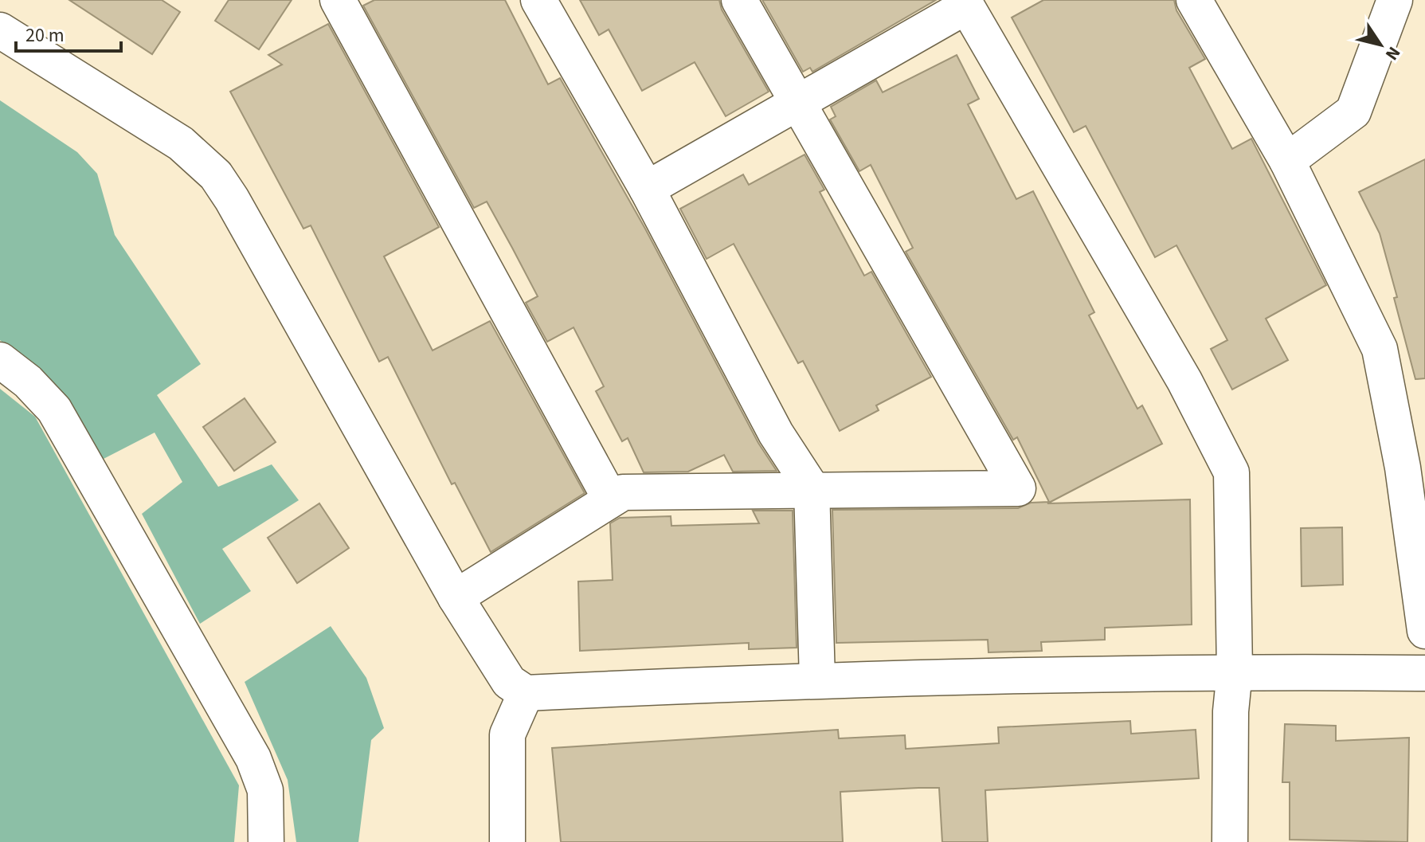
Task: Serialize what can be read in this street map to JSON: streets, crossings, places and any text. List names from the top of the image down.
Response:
{
  "scale_bar": "20 m",
  "north": "bottom right"
}
